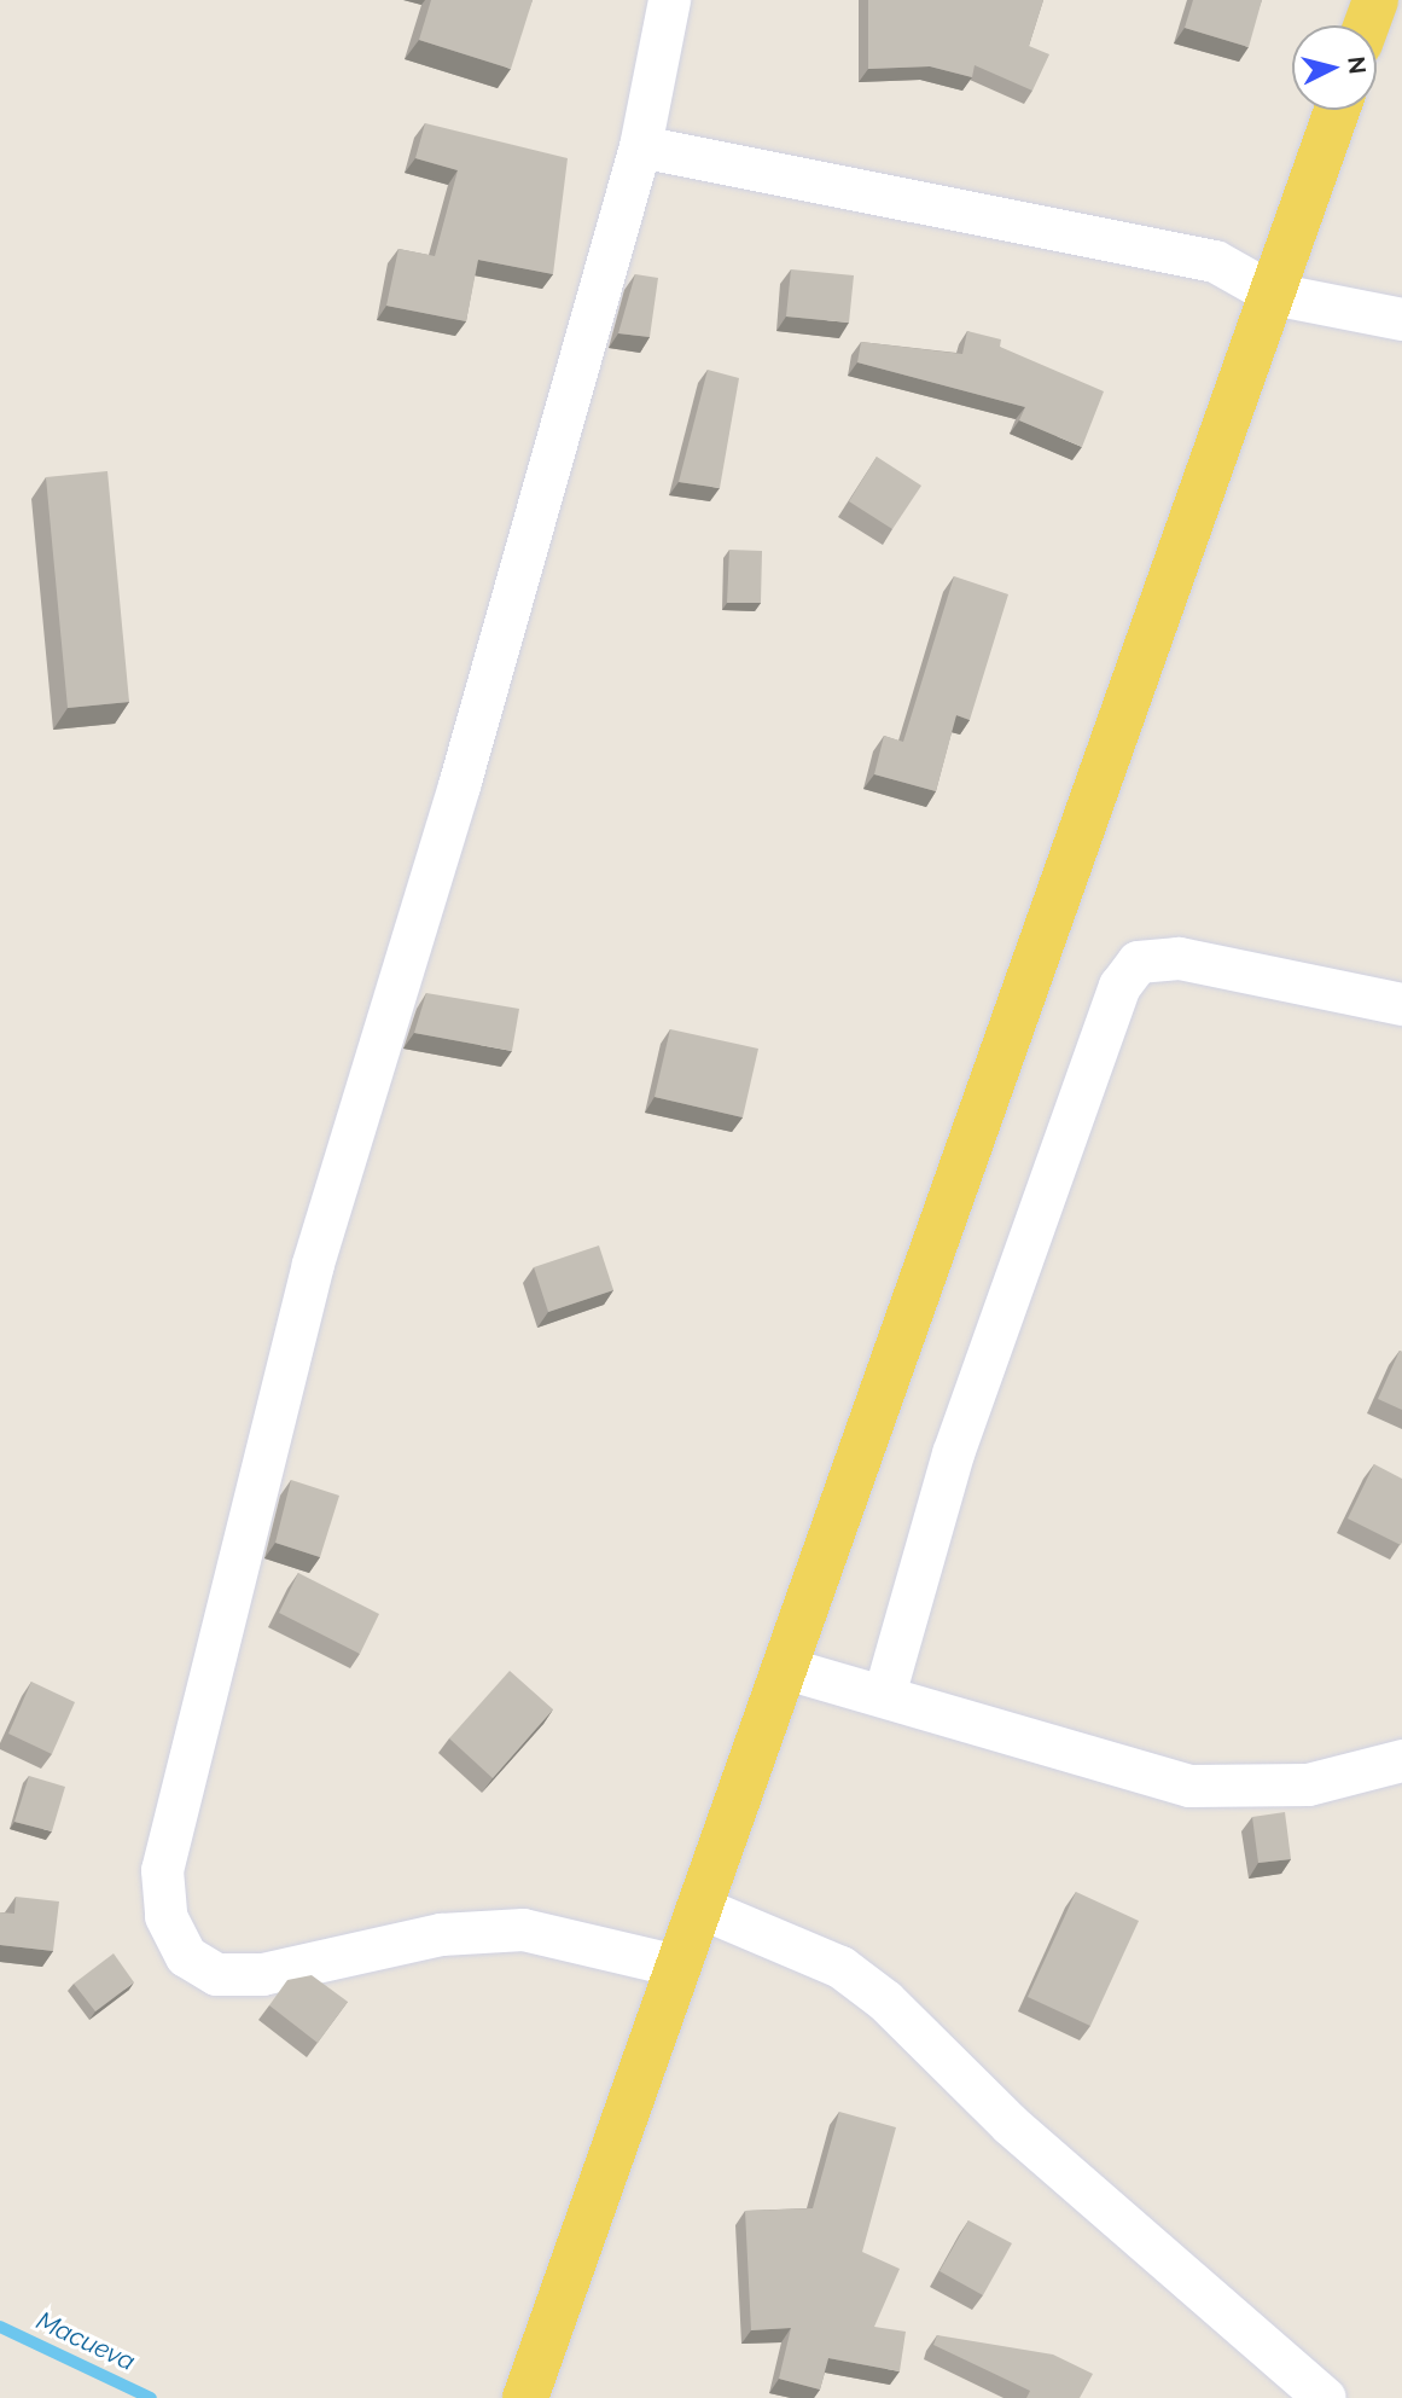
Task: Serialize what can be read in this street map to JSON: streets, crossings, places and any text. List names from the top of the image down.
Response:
{
  "water": ["Macueva"],
  "north": "right"
}
